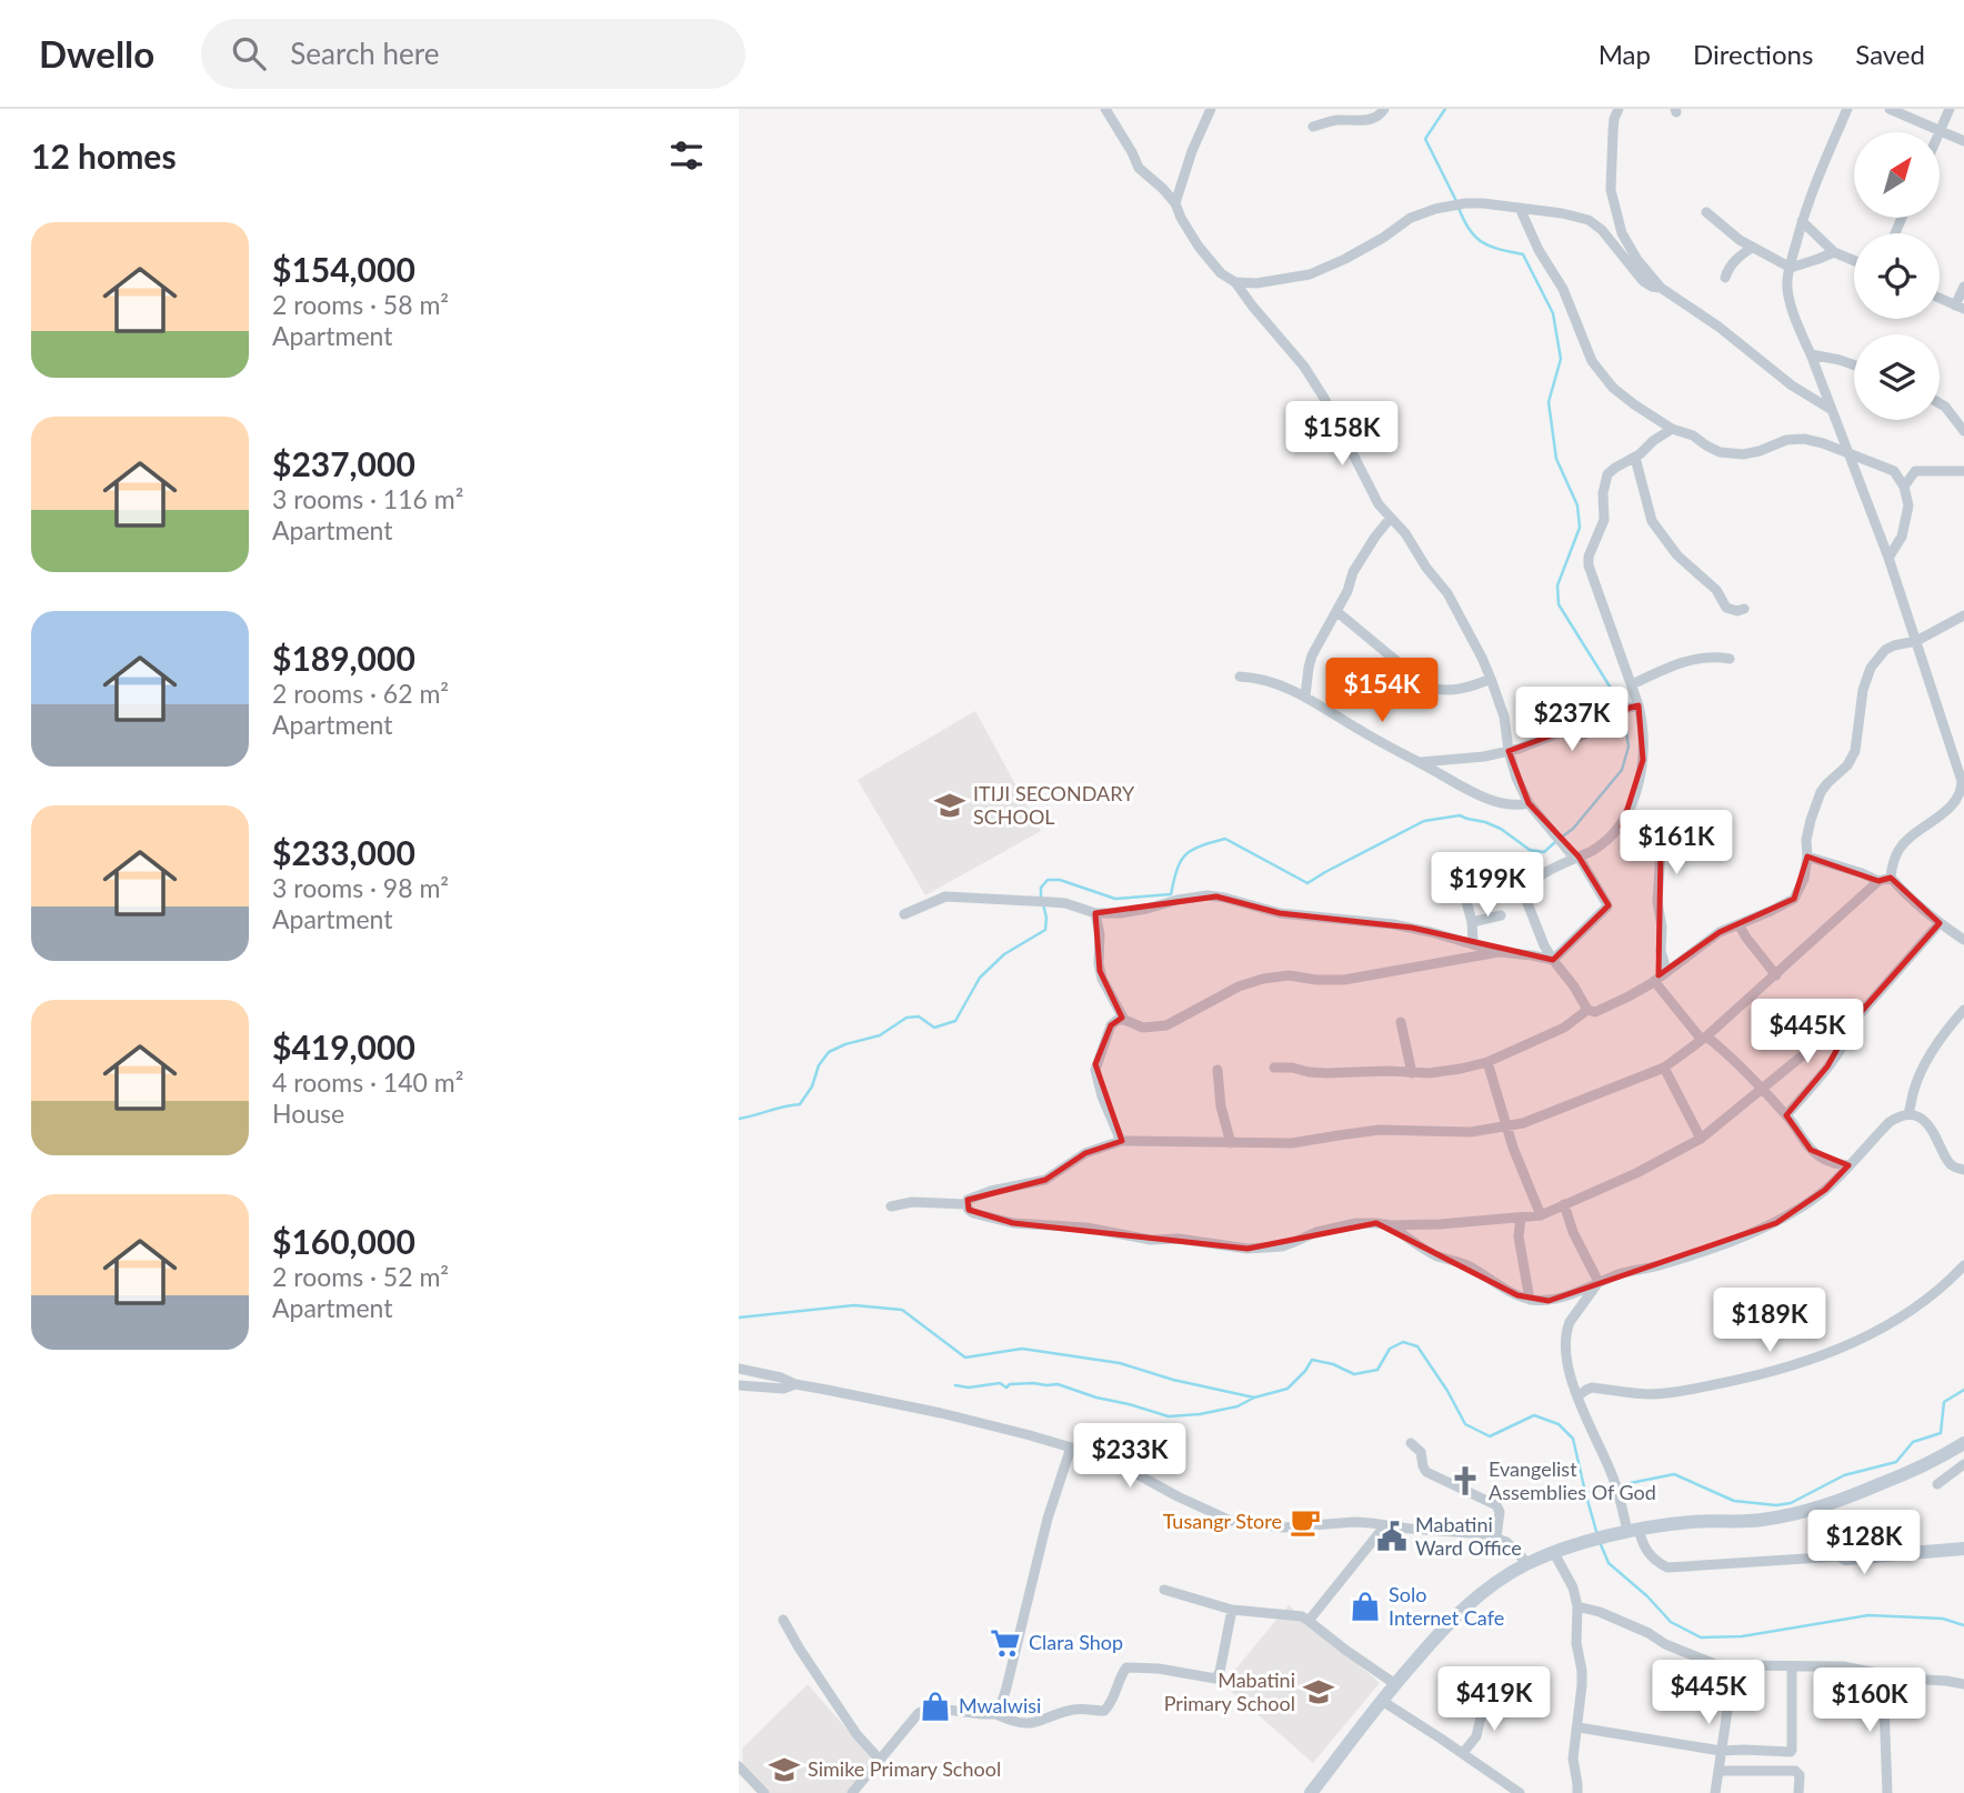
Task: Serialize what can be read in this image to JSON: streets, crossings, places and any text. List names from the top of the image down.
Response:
{
  "places": {
    "school or university": ["ITIJI SECONDARY SCHOOL", "Mabatini Primary School", "Simike Primary School"],
    "church": ["Evangelist Assemblies Of God"],
    "cafe": ["Tusangr Store"],
    "public building": ["Mabatini Ward Office"],
    "shop": ["Solo Internet Cafe", "Mwalwisi"],
    "supermarket": ["Clara Shop"]
  },
  "north": "top right",
  "page": {
    "header": "Dwello",
    "search": "Search here",
    "nav": ["Map", "Directions", "Saved"],
    "heading": "12 homes",
    "list": [
      {
        "name": "$154,000",
        "note": "2 rooms · 58 m² · Apartment"
      },
      {
        "name": "$237,000",
        "note": "3 rooms · 116 m² · Apartment"
      },
      {
        "name": "$189,000",
        "note": "2 rooms · 62 m² · Apartment"
      },
      {
        "name": "$233,000",
        "note": "3 rooms · 98 m² · Apartment"
      },
      {
        "name": "$419,000",
        "note": "4 rooms · 140 m² · House"
      },
      {
        "name": "$160,000",
        "note": "2 rooms · 52 m² · Apartment"
      }
    ],
    "price": [
      "$158K",
      "$154K",
      "$237K",
      "$161K",
      "$199K",
      "$445K",
      "$189K",
      "$233K",
      "$128K",
      "$445K",
      "$419K",
      "$160K"
    ]
  }
}
